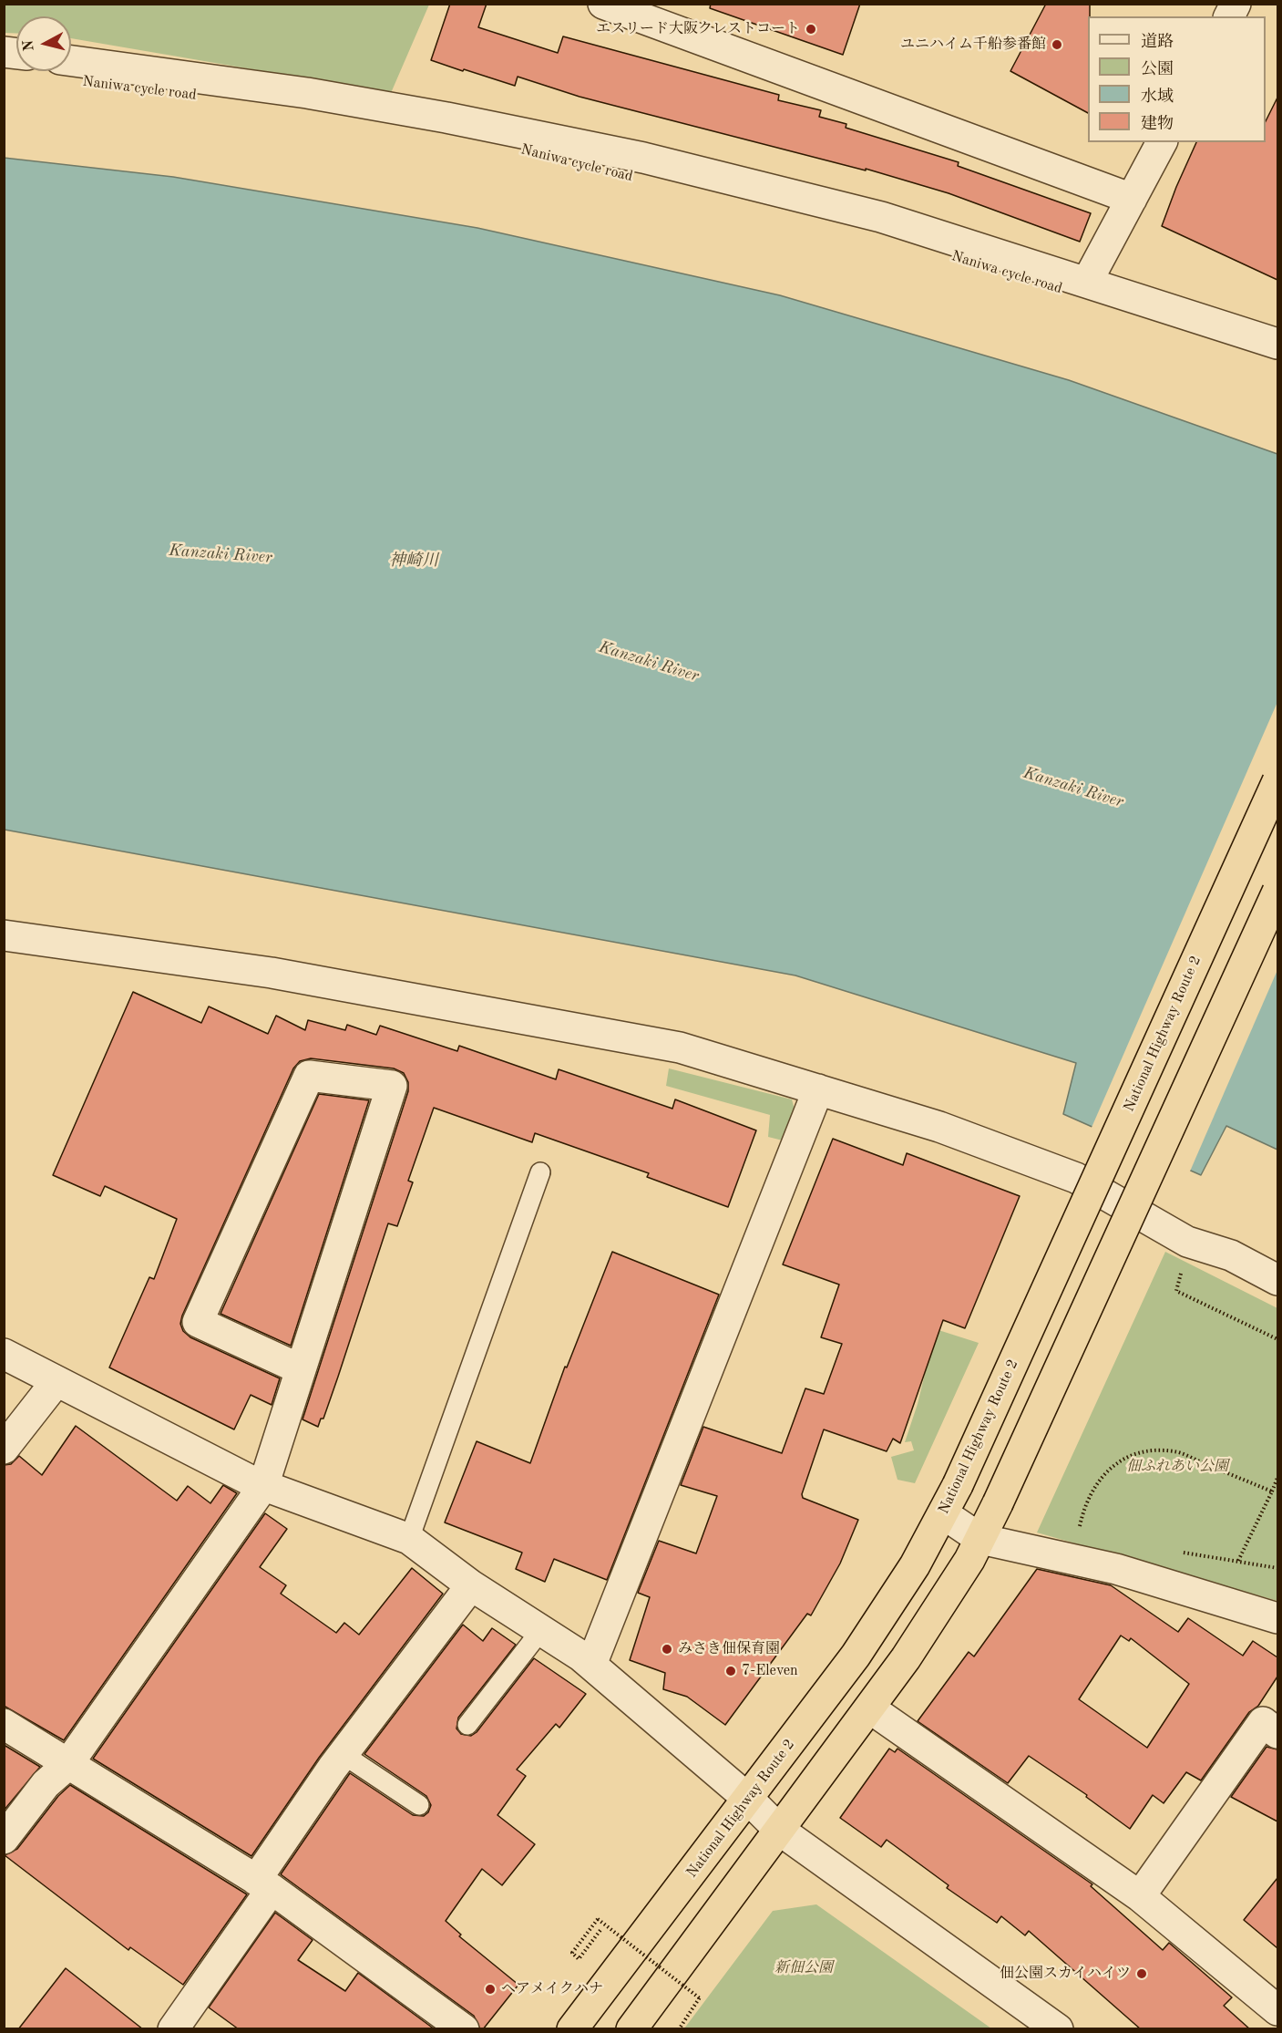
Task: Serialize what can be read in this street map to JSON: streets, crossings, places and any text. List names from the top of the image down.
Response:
{
  "streets": {
    "highway": ["National Highway Route 2"]
  },
  "water": ["Kanzaki River", "神崎川"],
  "parks": ["佃ふれあい公園", "新佃公園"],
  "places": [
    "エスリード大阪クレストコート",
    "ユニハイム千船参番館",
    "みさき佃保育園",
    "7-Eleven",
    "佃公園スカイハイツ",
    "ヘアメイクハナ"
  ],
  "legend": [
    "道路",
    "公園",
    "水域",
    "建物"
  ],
  "north": "left"
}
